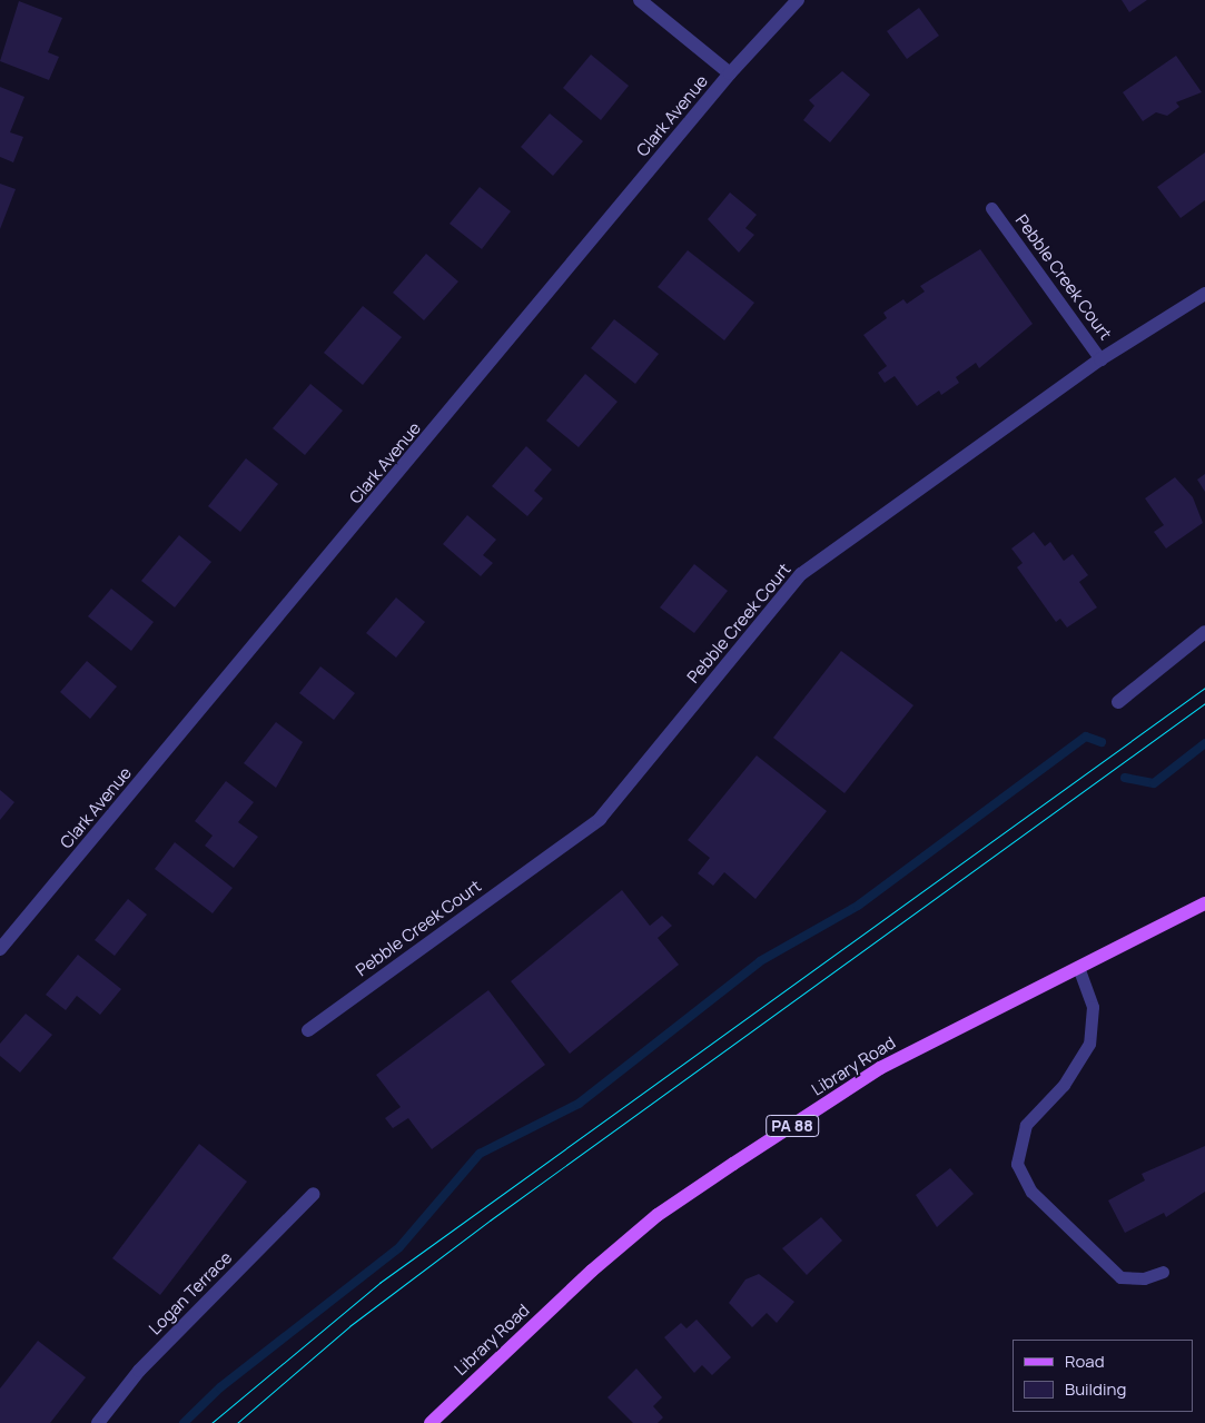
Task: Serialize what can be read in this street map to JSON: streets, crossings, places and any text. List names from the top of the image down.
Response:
{
  "streets": {
    "main road": ["Library Road", "PA 88"],
    "street": ["Clark Avenue", "Pebble Creek Court", "Logan Terrace"]
  },
  "legend": ["Road", "Building"]
}
